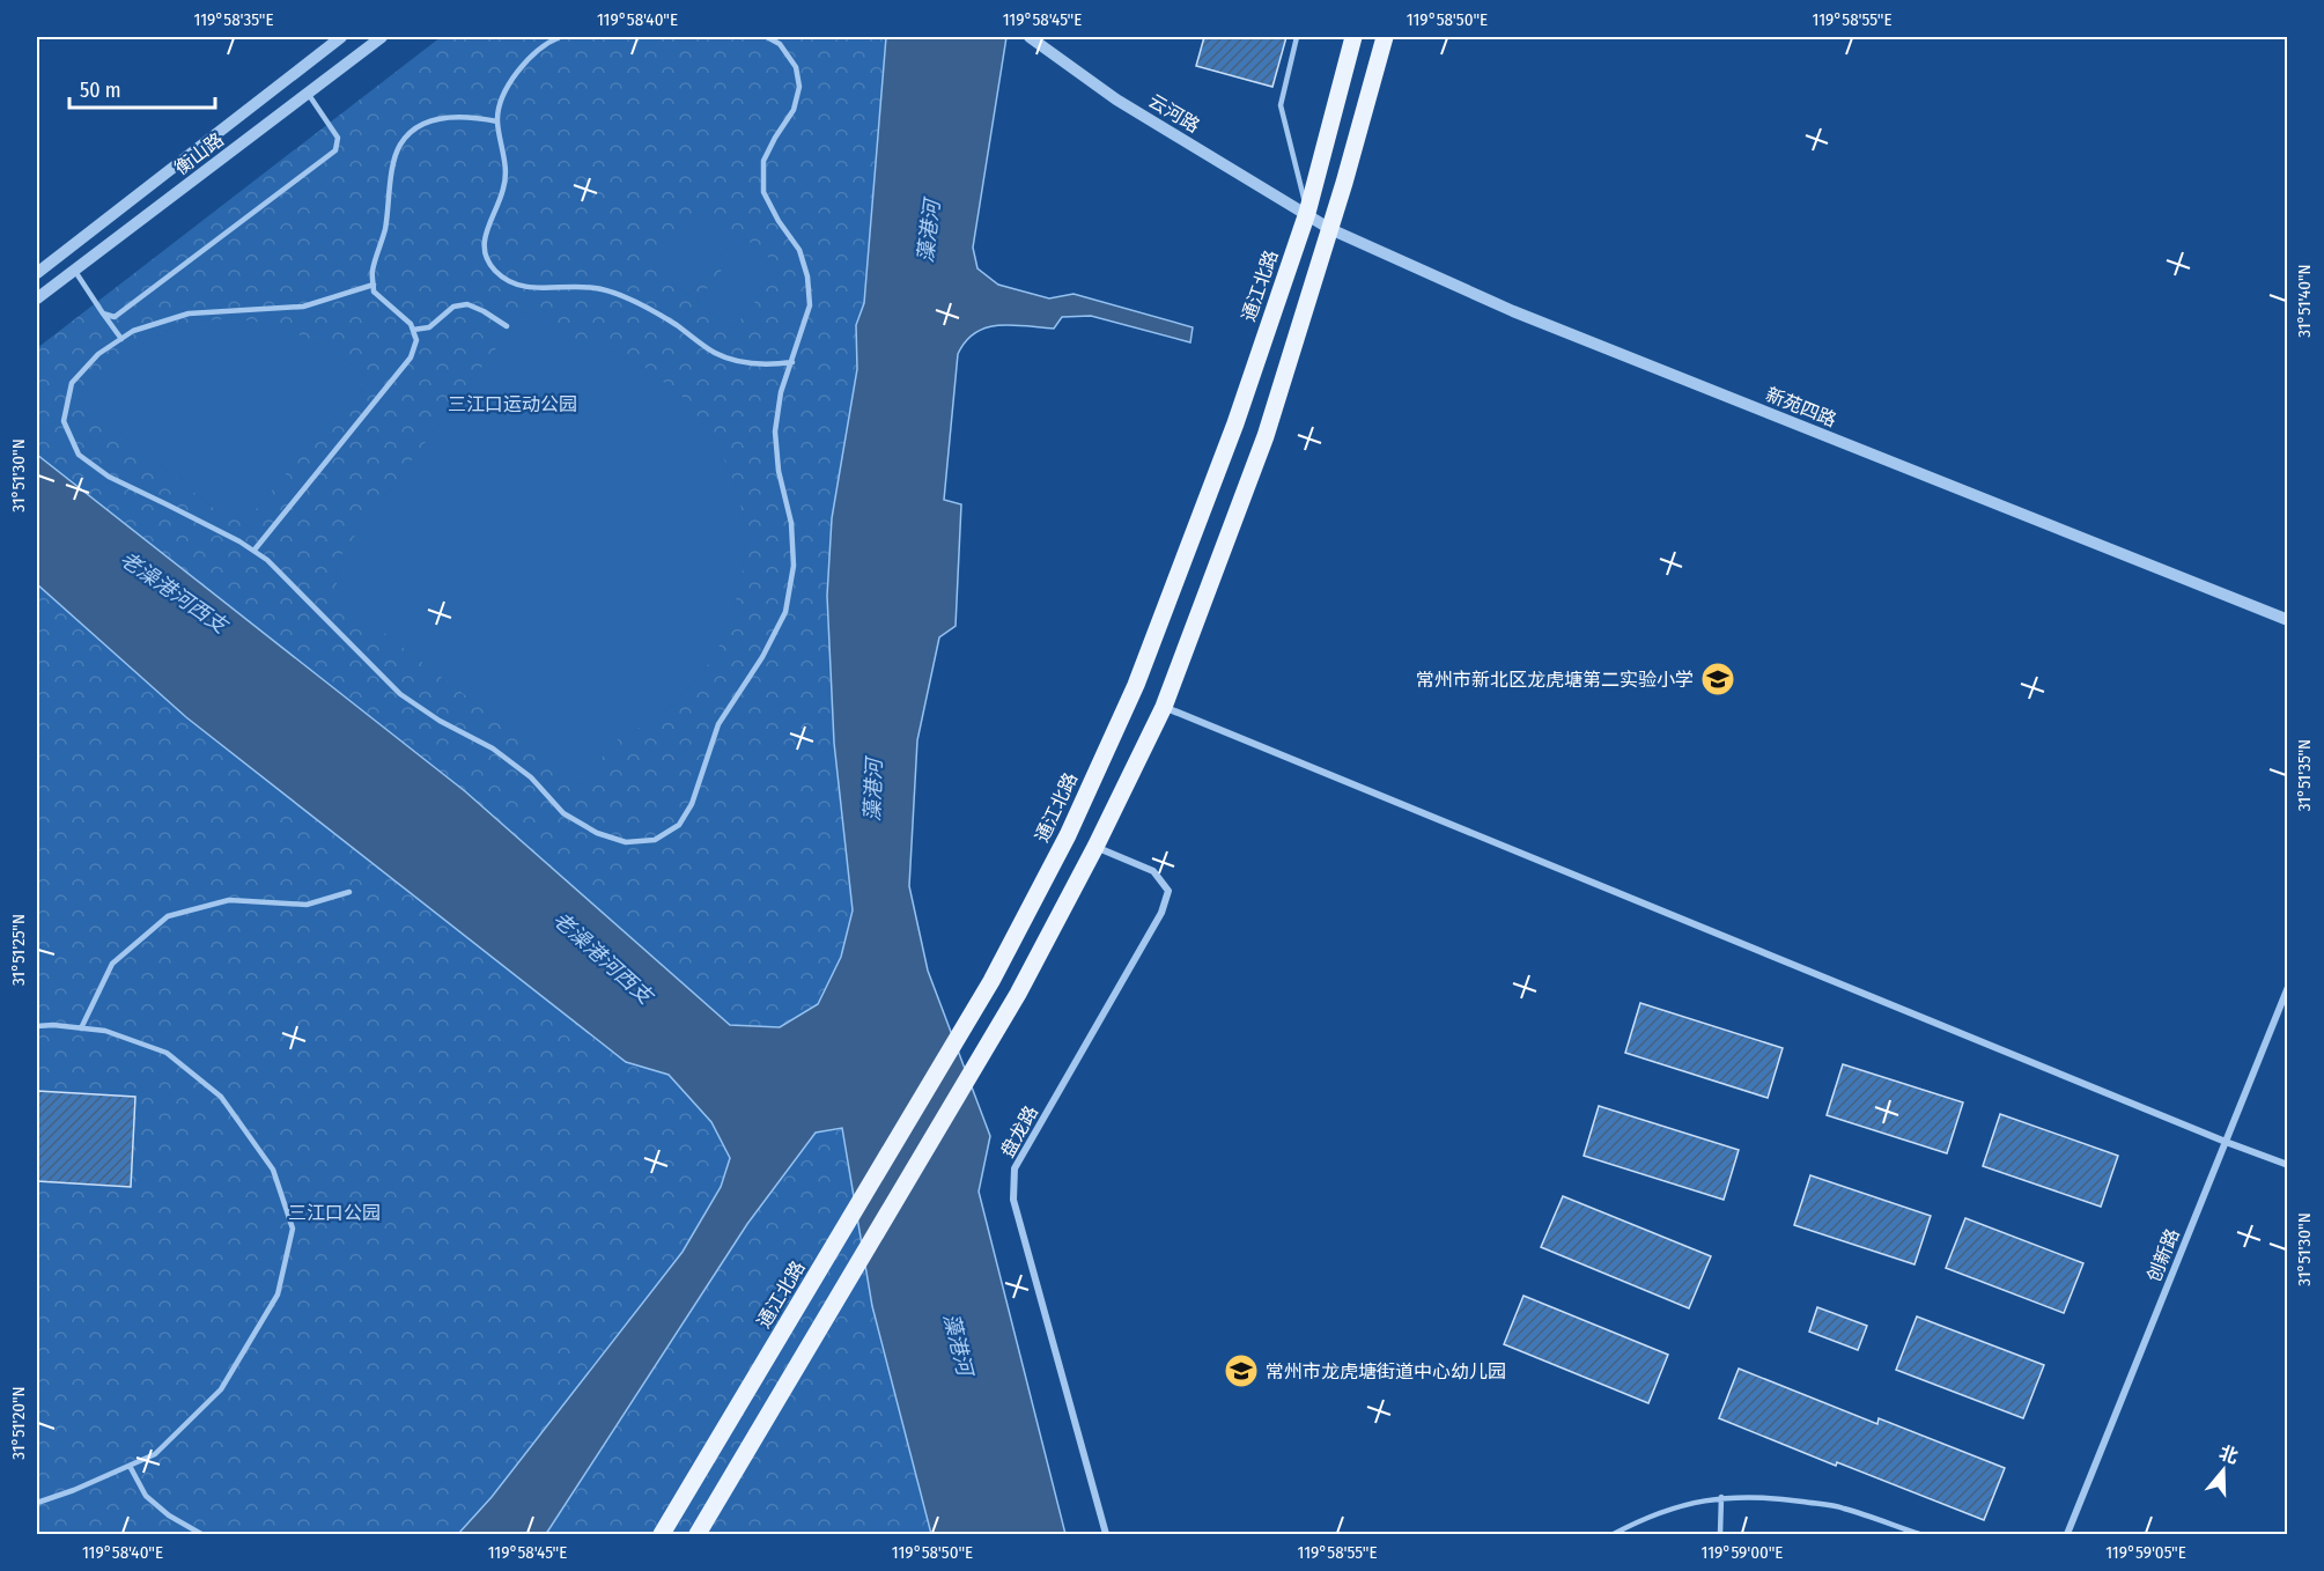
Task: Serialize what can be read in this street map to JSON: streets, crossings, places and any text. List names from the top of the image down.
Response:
{
  "streets": {
    "main road": ["通江北路"],
    "street": [
      "云河路",
      "衡山路",
      "新苑四路",
      "盘龙路",
      "创新路"
    ]
  },
  "crossings": [
    ["云河路", "通江北路"],
    ["云河路", "新苑四路"],
    ["通江北路", "新苑四路"]
  ],
  "water": ["藻港河", "老澡港河西支"],
  "parks": ["三江口运动公园", "三江口公园"],
  "places": {
    "school or university": ["常州市新北区龙虎塘第二实验小学", "常州市龙虎塘街道中心幼儿园"]
  },
  "scale_bar": "50 m",
  "north": "top",
  "coordinates": [
    "119°58'35\"E",
    "119°58'40\"E",
    "119°58'45\"E",
    "119°58'50\"E",
    "119°58'55\"E",
    "31°51'40\"N",
    "31°51'30\"N",
    "31°51'35\"N",
    "31°51'25\"N",
    "31°51'20\"N",
    "119°59'00\"E",
    "119°59'05\"E"
  ]
}
